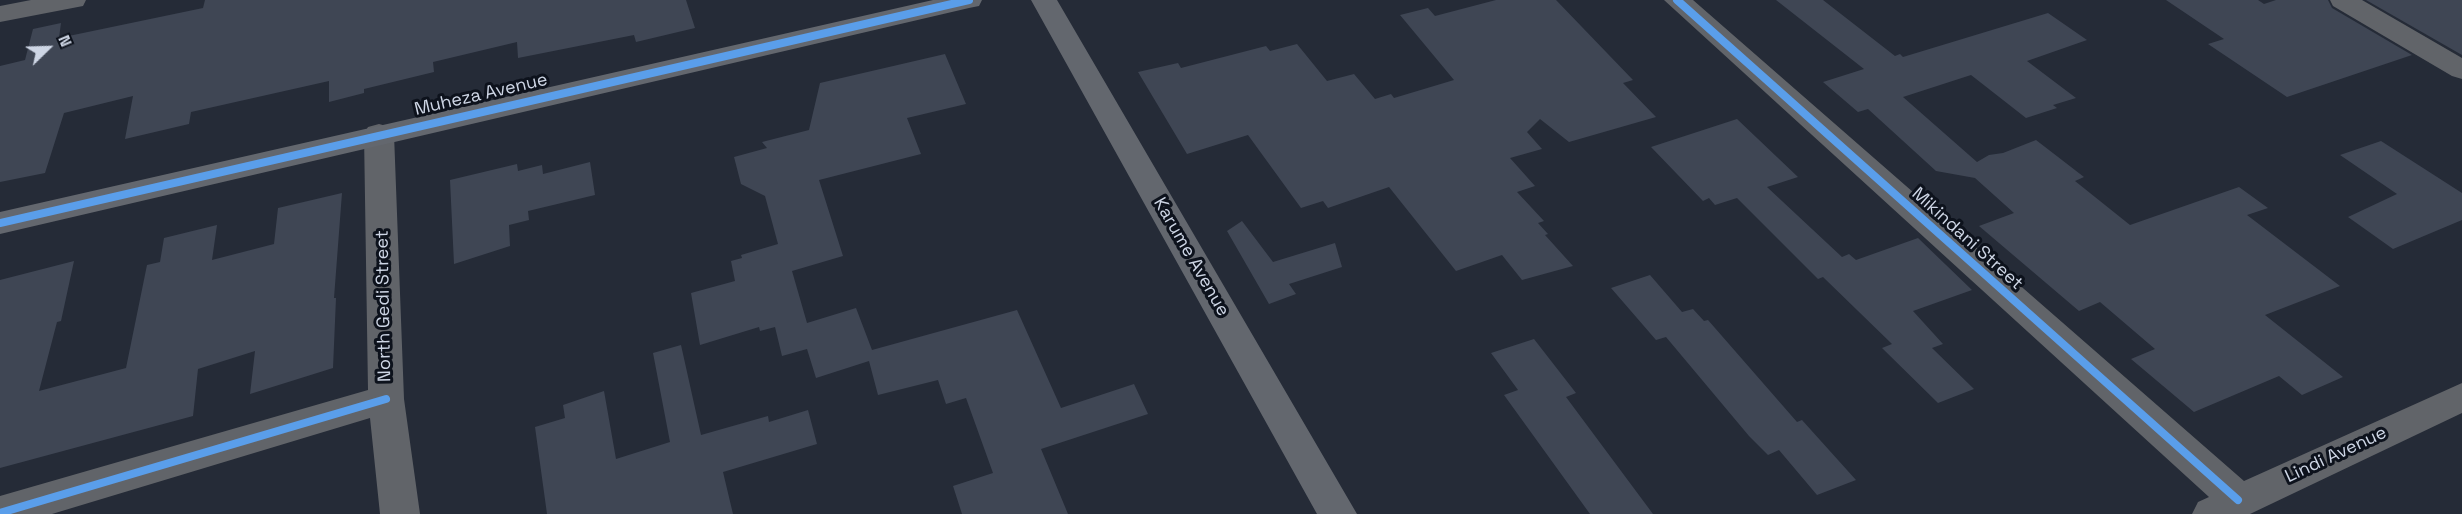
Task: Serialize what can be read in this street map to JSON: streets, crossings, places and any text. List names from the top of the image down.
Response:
{
  "streets": {
    "street": [
      "Muheza Avenue",
      "Mikindani Street",
      "Karume Avenue",
      "North Gedi Street",
      "Lindi Avenue"
    ]
  },
  "crossings": [
    ["Muheza Avenue", "North Gedi Street"],
    ["Mikindani Street", "Lindi Avenue"]
  ],
  "north": "top right"
}
